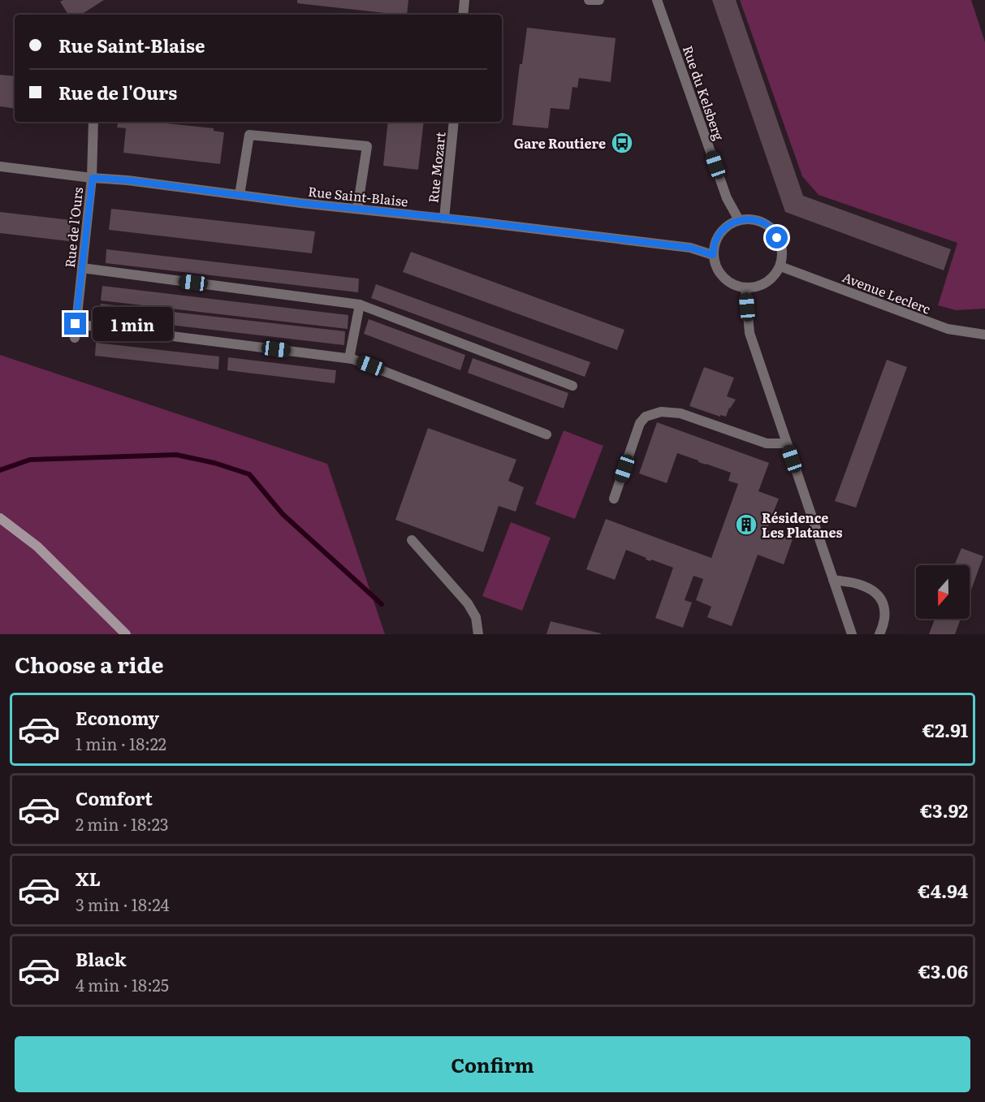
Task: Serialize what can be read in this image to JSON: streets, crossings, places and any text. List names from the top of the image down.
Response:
{
  "streets": {
    "street": [
      "Rue du Kelsberg",
      "Rue Mozart",
      "Rue Saint-Blaise",
      "Rue de l'Ours",
      "Avenue Leclerc"
    ]
  },
  "crossings": [
    ["Rue du Kelsberg", "Rue Saint-Blaise"],
    ["Rue du Kelsberg", "Avenue Leclerc"],
    ["Rue Mozart", "Rue Saint-Blaise"],
    ["Rue Saint-Blaise", "Rue de l'Ours"],
    ["Rue Saint-Blaise", "Avenue Leclerc"]
  ],
  "places": {
    "bus stop": ["Gare Routiere"],
    "building": ["Résidence Les Platanes"]
  },
  "north": "bottom",
  "page": {
    "banner": ["Rue Saint-Blaise", "Rue de l'Ours"],
    "bubble": "1 min",
    "heading": "Choose a ride",
    "list": [
      {
        "name": "Economy",
        "note": "1 min · 18:22",
        "value": "€2.91"
      },
      {
        "name": "Comfort",
        "note": "2 min · 18:23",
        "value": "€3.92"
      },
      {
        "name": "XL",
        "note": "3 min · 18:24",
        "value": "€4.94"
      },
      {
        "name": "Black",
        "note": "4 min · 18:25",
        "value": "€3.06"
      }
    ],
    "buttons": "Confirm"
  }
}
